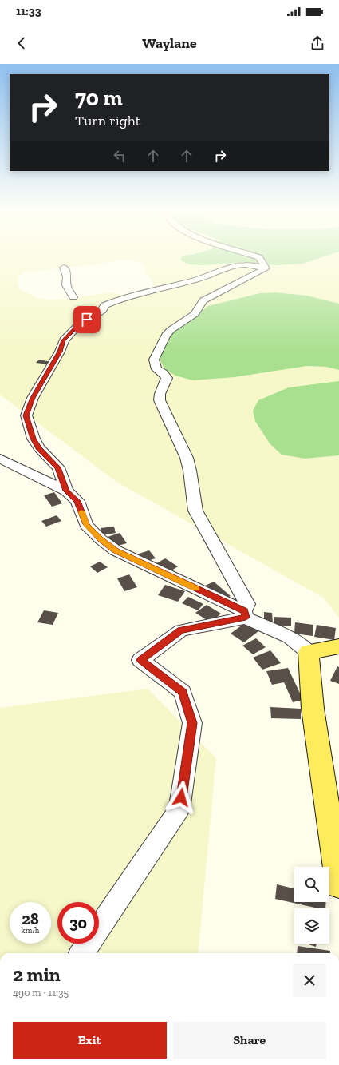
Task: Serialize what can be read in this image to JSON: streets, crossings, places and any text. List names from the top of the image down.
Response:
{
  "page": {
    "status": "11:33",
    "header": "Waylane",
    "turn": ["70 m", "Turn right"],
    "speed": "28 km/h",
    "limit": "30",
    "heading": ["2 min", "490 m · 11:35"],
    "buttons": ["Exit", "Share"]
  }
}
